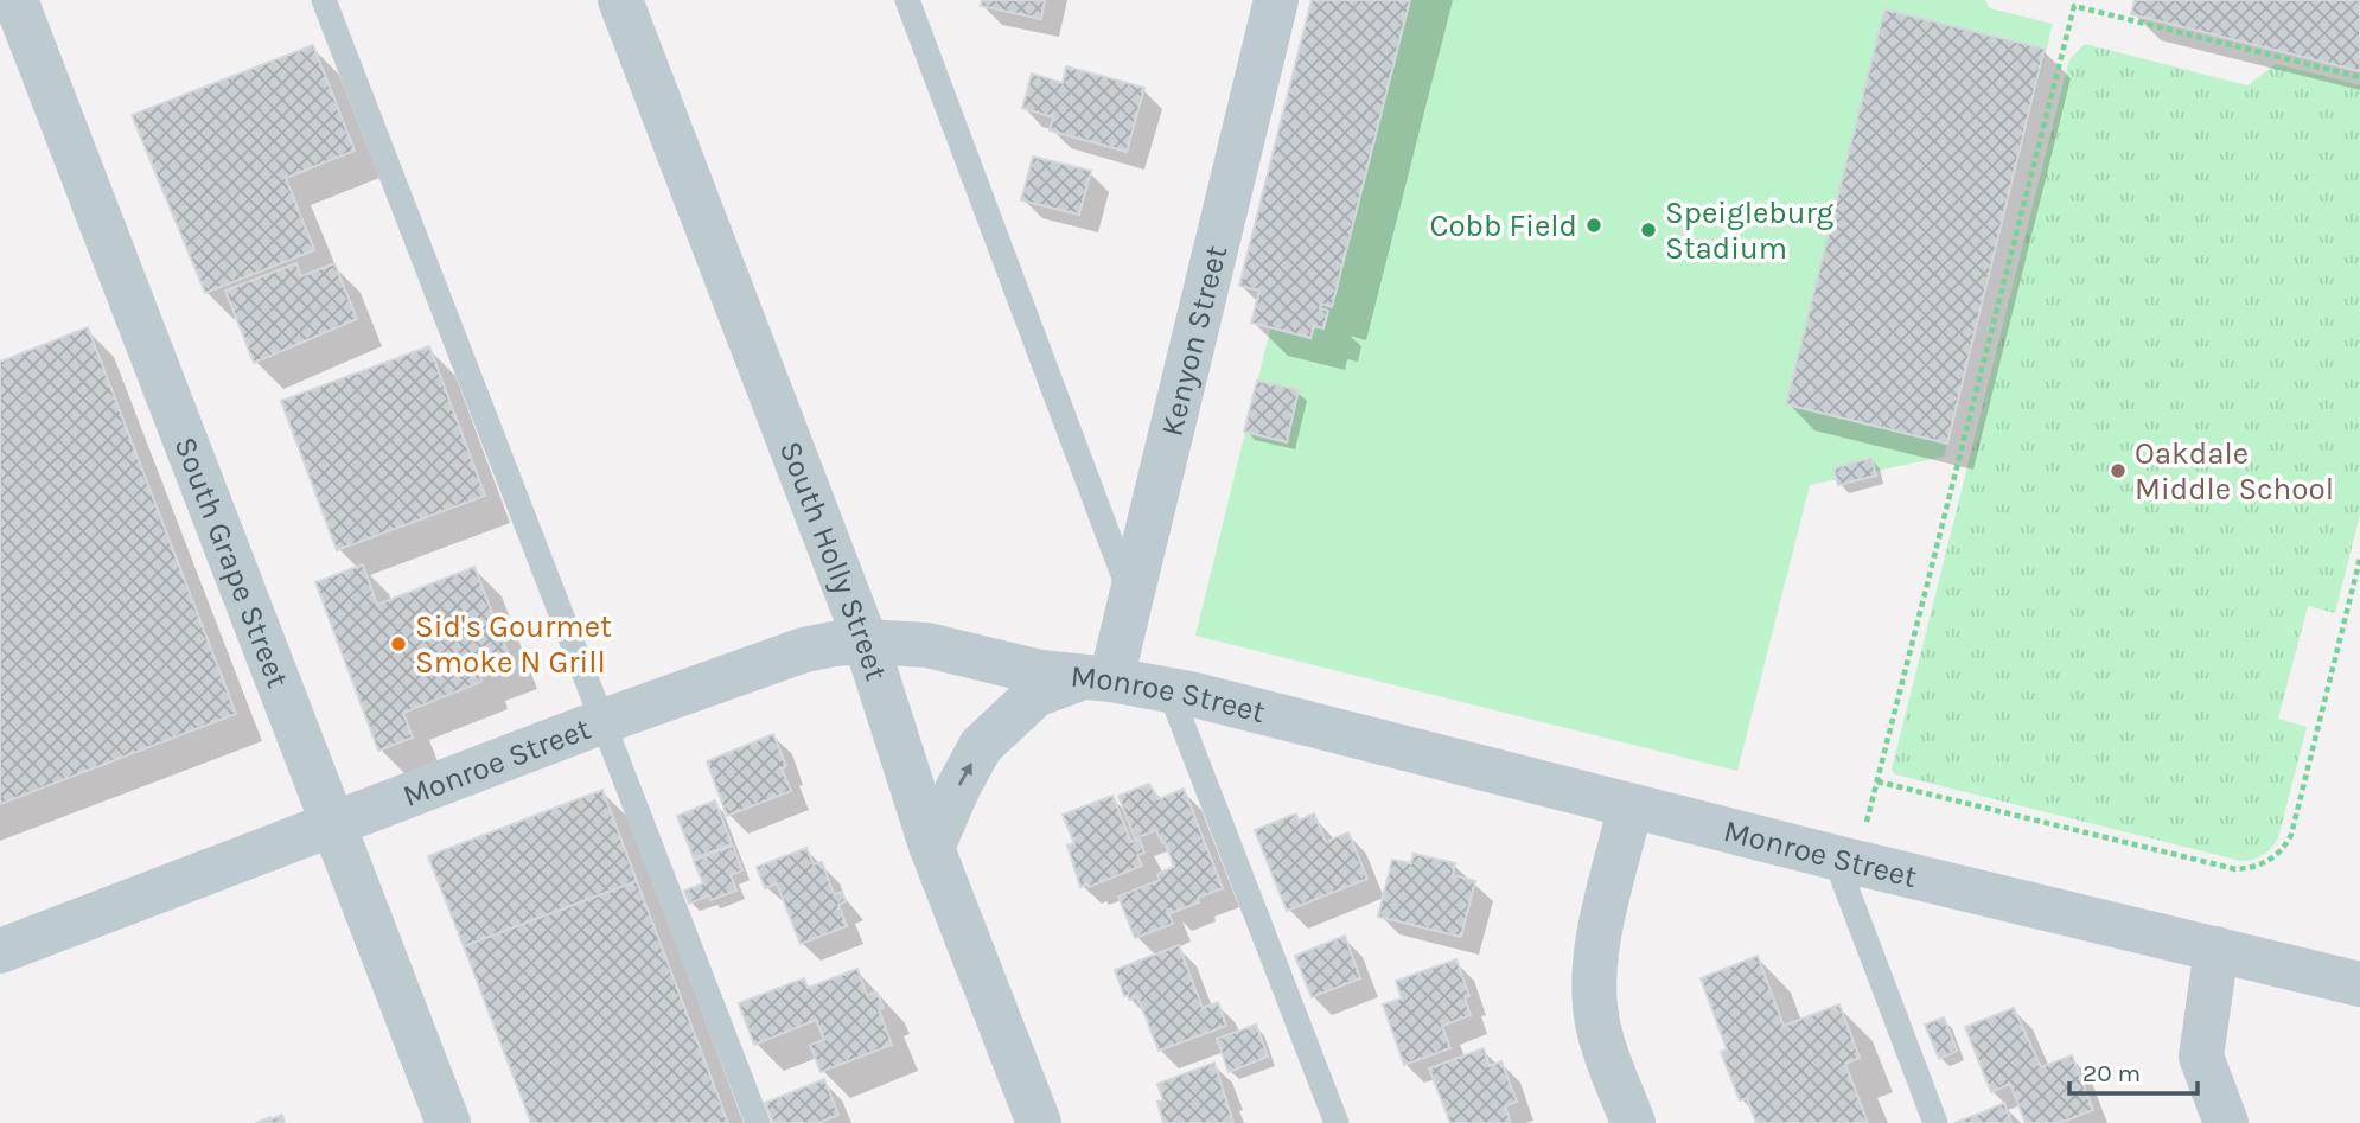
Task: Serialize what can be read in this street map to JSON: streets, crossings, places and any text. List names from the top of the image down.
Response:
{
  "streets": {
    "street": [
      "Kenyon Street",
      "South Holly Street",
      "South Grape Street",
      "Monroe Street"
    ]
  },
  "crossings": [
    ["Kenyon Street", "Monroe Street"],
    ["South Holly Street", "Monroe Street"],
    ["South Grape Street", "Monroe Street"]
  ],
  "places": [
    "Cobb Field",
    "Speigleburg Stadium",
    "Oakdale Middle School",
    "Sid's Gourmet Smoke N Grill"
  ],
  "scale_bar": "20 m"
}
